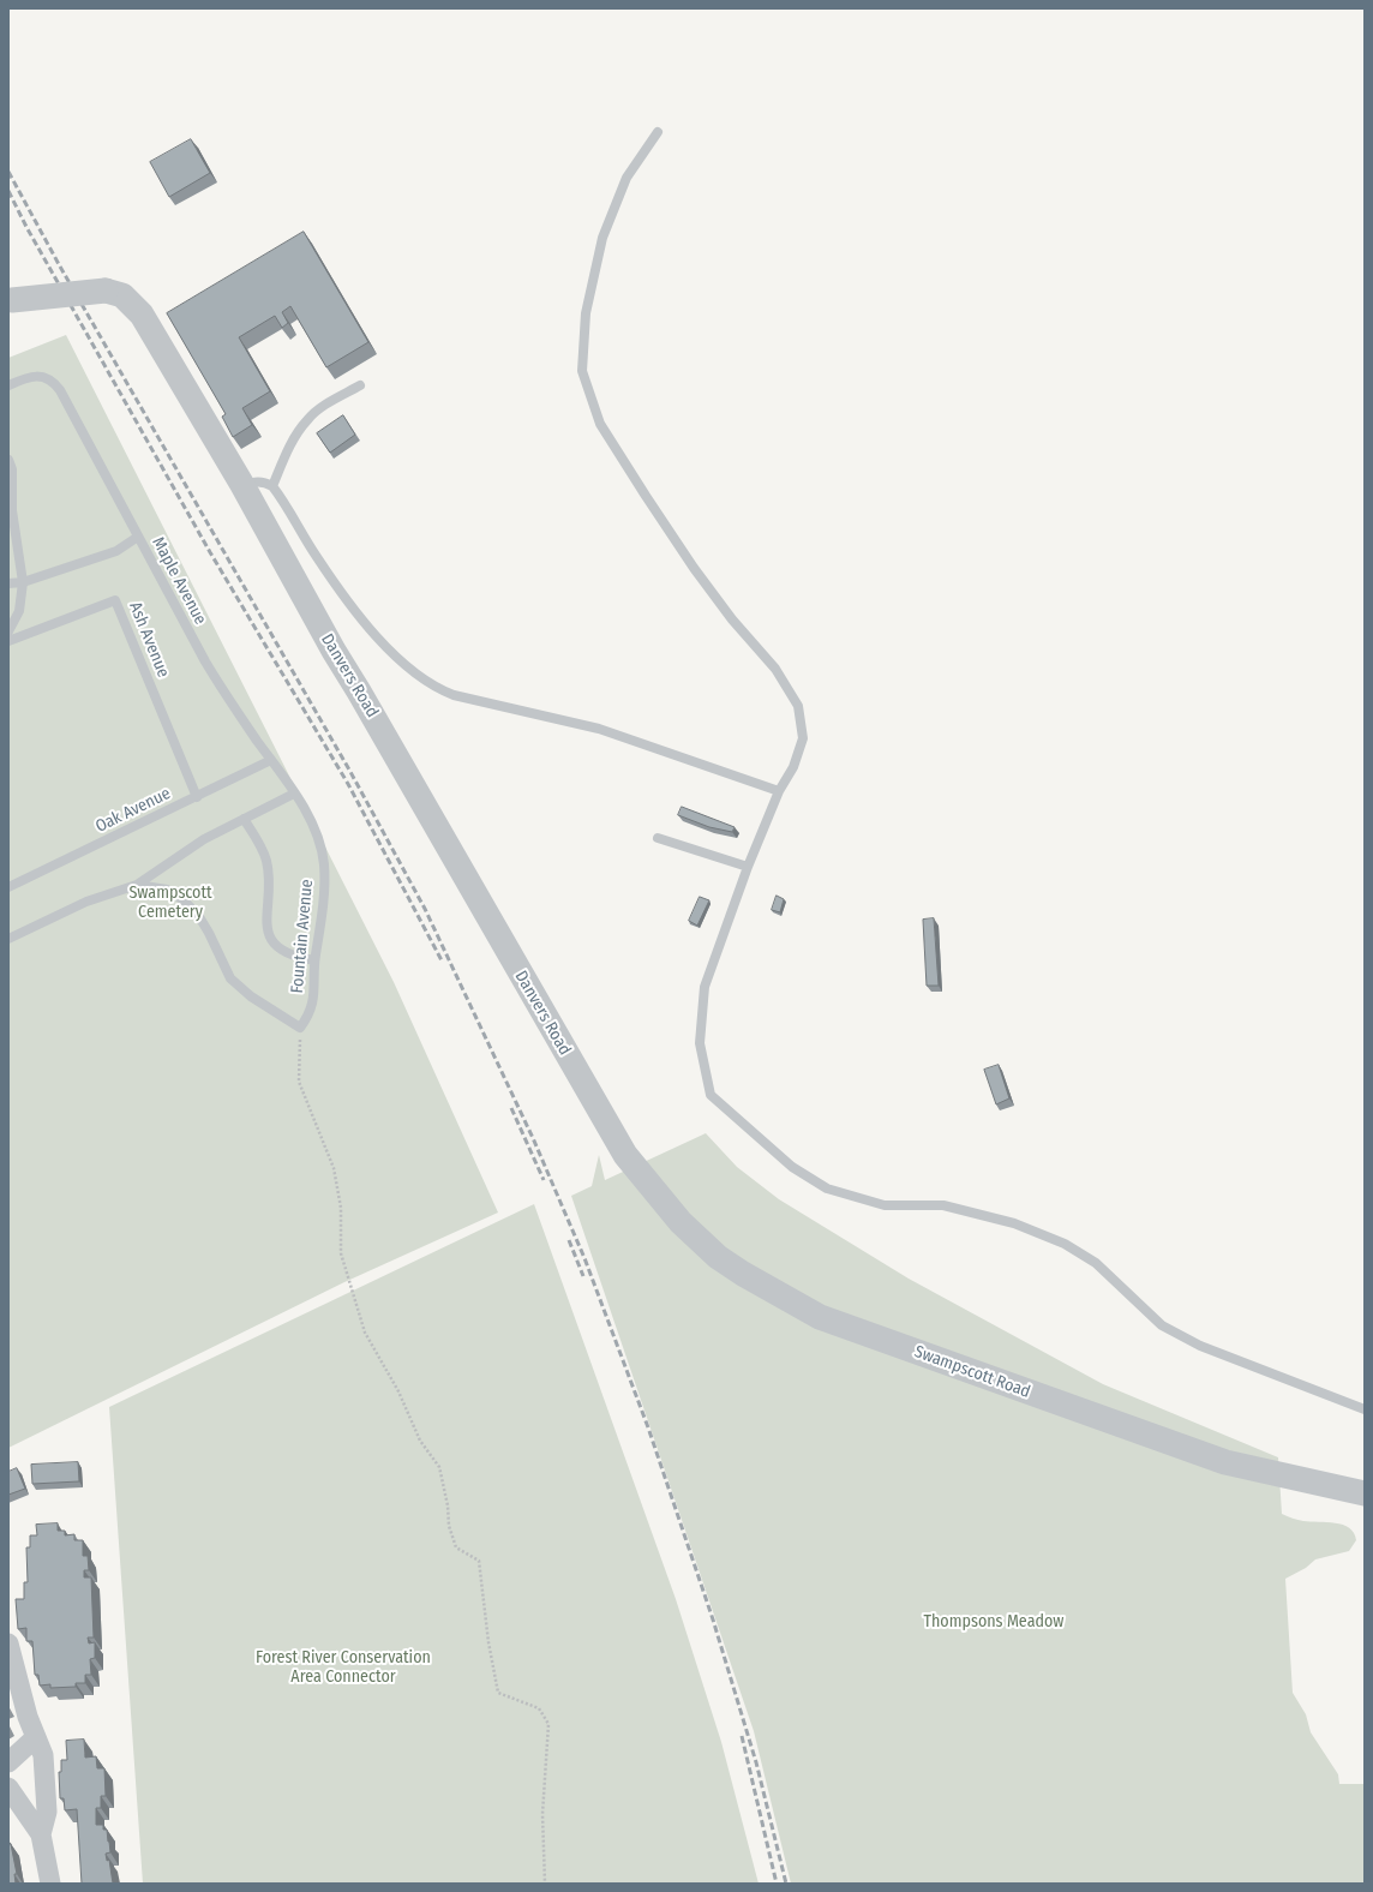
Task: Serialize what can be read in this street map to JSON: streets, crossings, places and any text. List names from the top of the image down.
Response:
{
  "streets": {
    "street": ["Danvers Road", "Swampscott Road"],
    "lane": [
      "Maple Avenue",
      "Ash Avenue",
      "Oak Avenue",
      "Fountain Avenue"
    ]
  },
  "crossings": [
    ["Maple Avenue", "Oak Avenue"],
    ["Maple Avenue", "Fountain Avenue"],
    ["Ash Avenue", "Oak Avenue"],
    ["Danvers Road", "Swampscott Road"]
  ],
  "parks": ["Swampscott Cemetery", "Thompsons Meadow", "Forest River Conservation Area Connector"]
}
